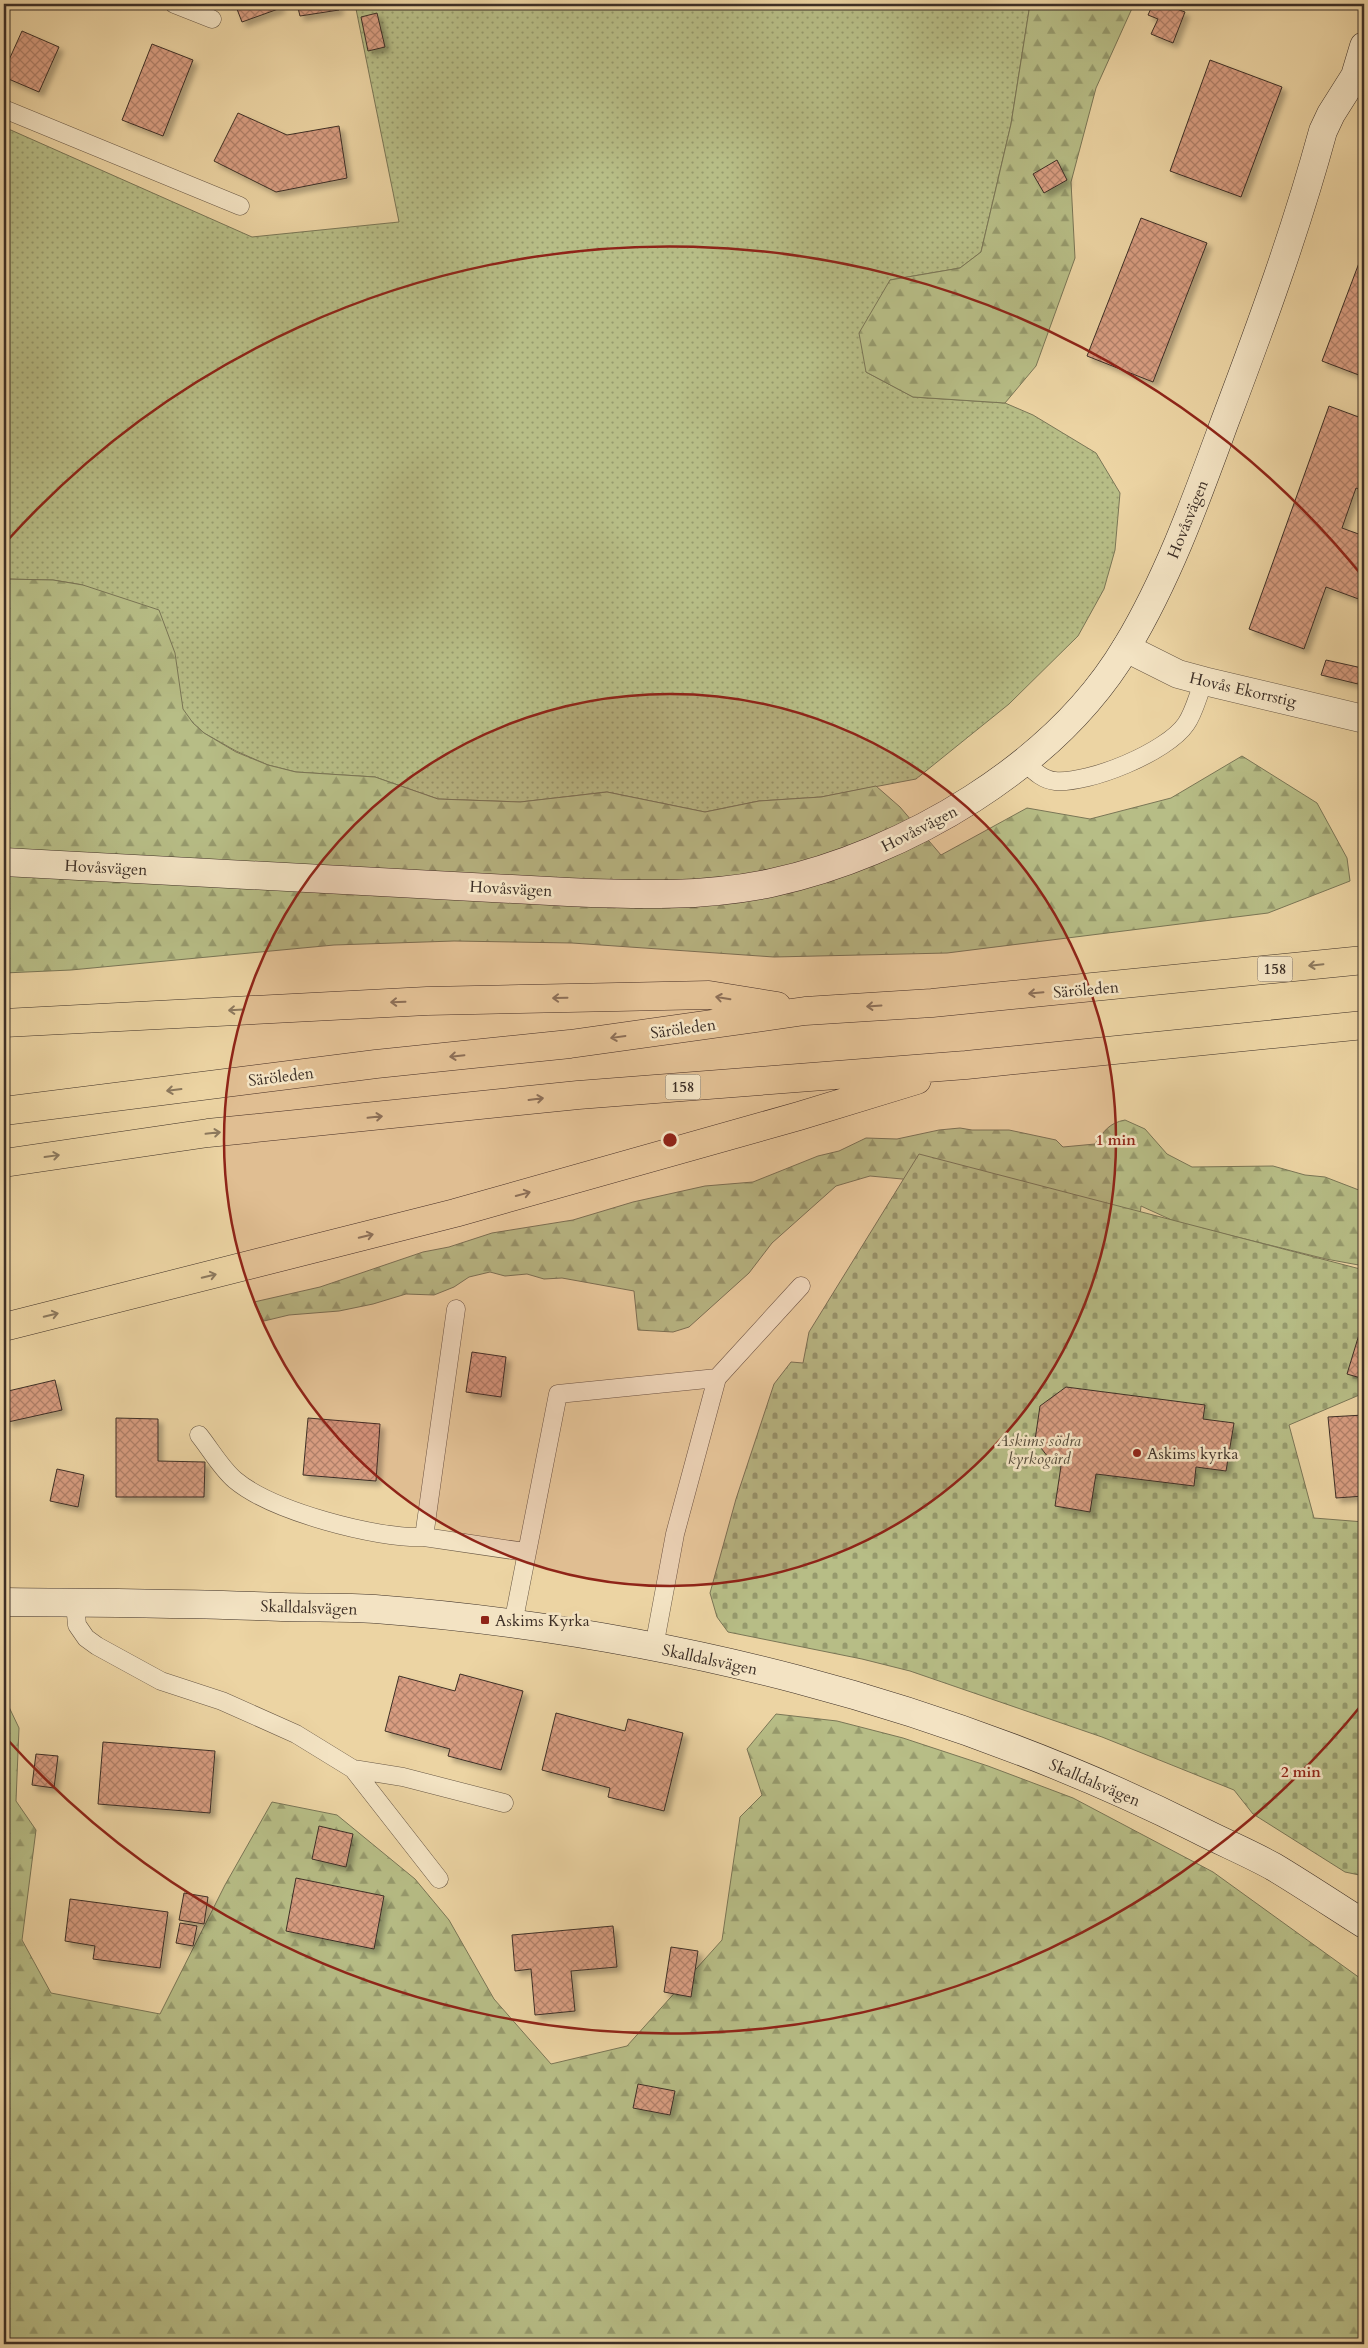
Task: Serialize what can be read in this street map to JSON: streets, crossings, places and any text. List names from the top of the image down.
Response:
{
  "streets": {
    "main road": ["158", "Säröleden"],
    "street": ["Hovåsvägen", "Hovås Ekorrstig", "Skalldalsvägen"]
  },
  "crossings": [
    ["Hovåsvägen", "Hovås Ekorrstig"],
    ["158", "Säröleden"]
  ],
  "parks": ["Askims södra kyrkogård"],
  "places": {
    "other": ["Askims kyrka"],
    "transit": ["Askims Kyrka"]
  },
  "rings": ["1 min", "2 min"]
}
